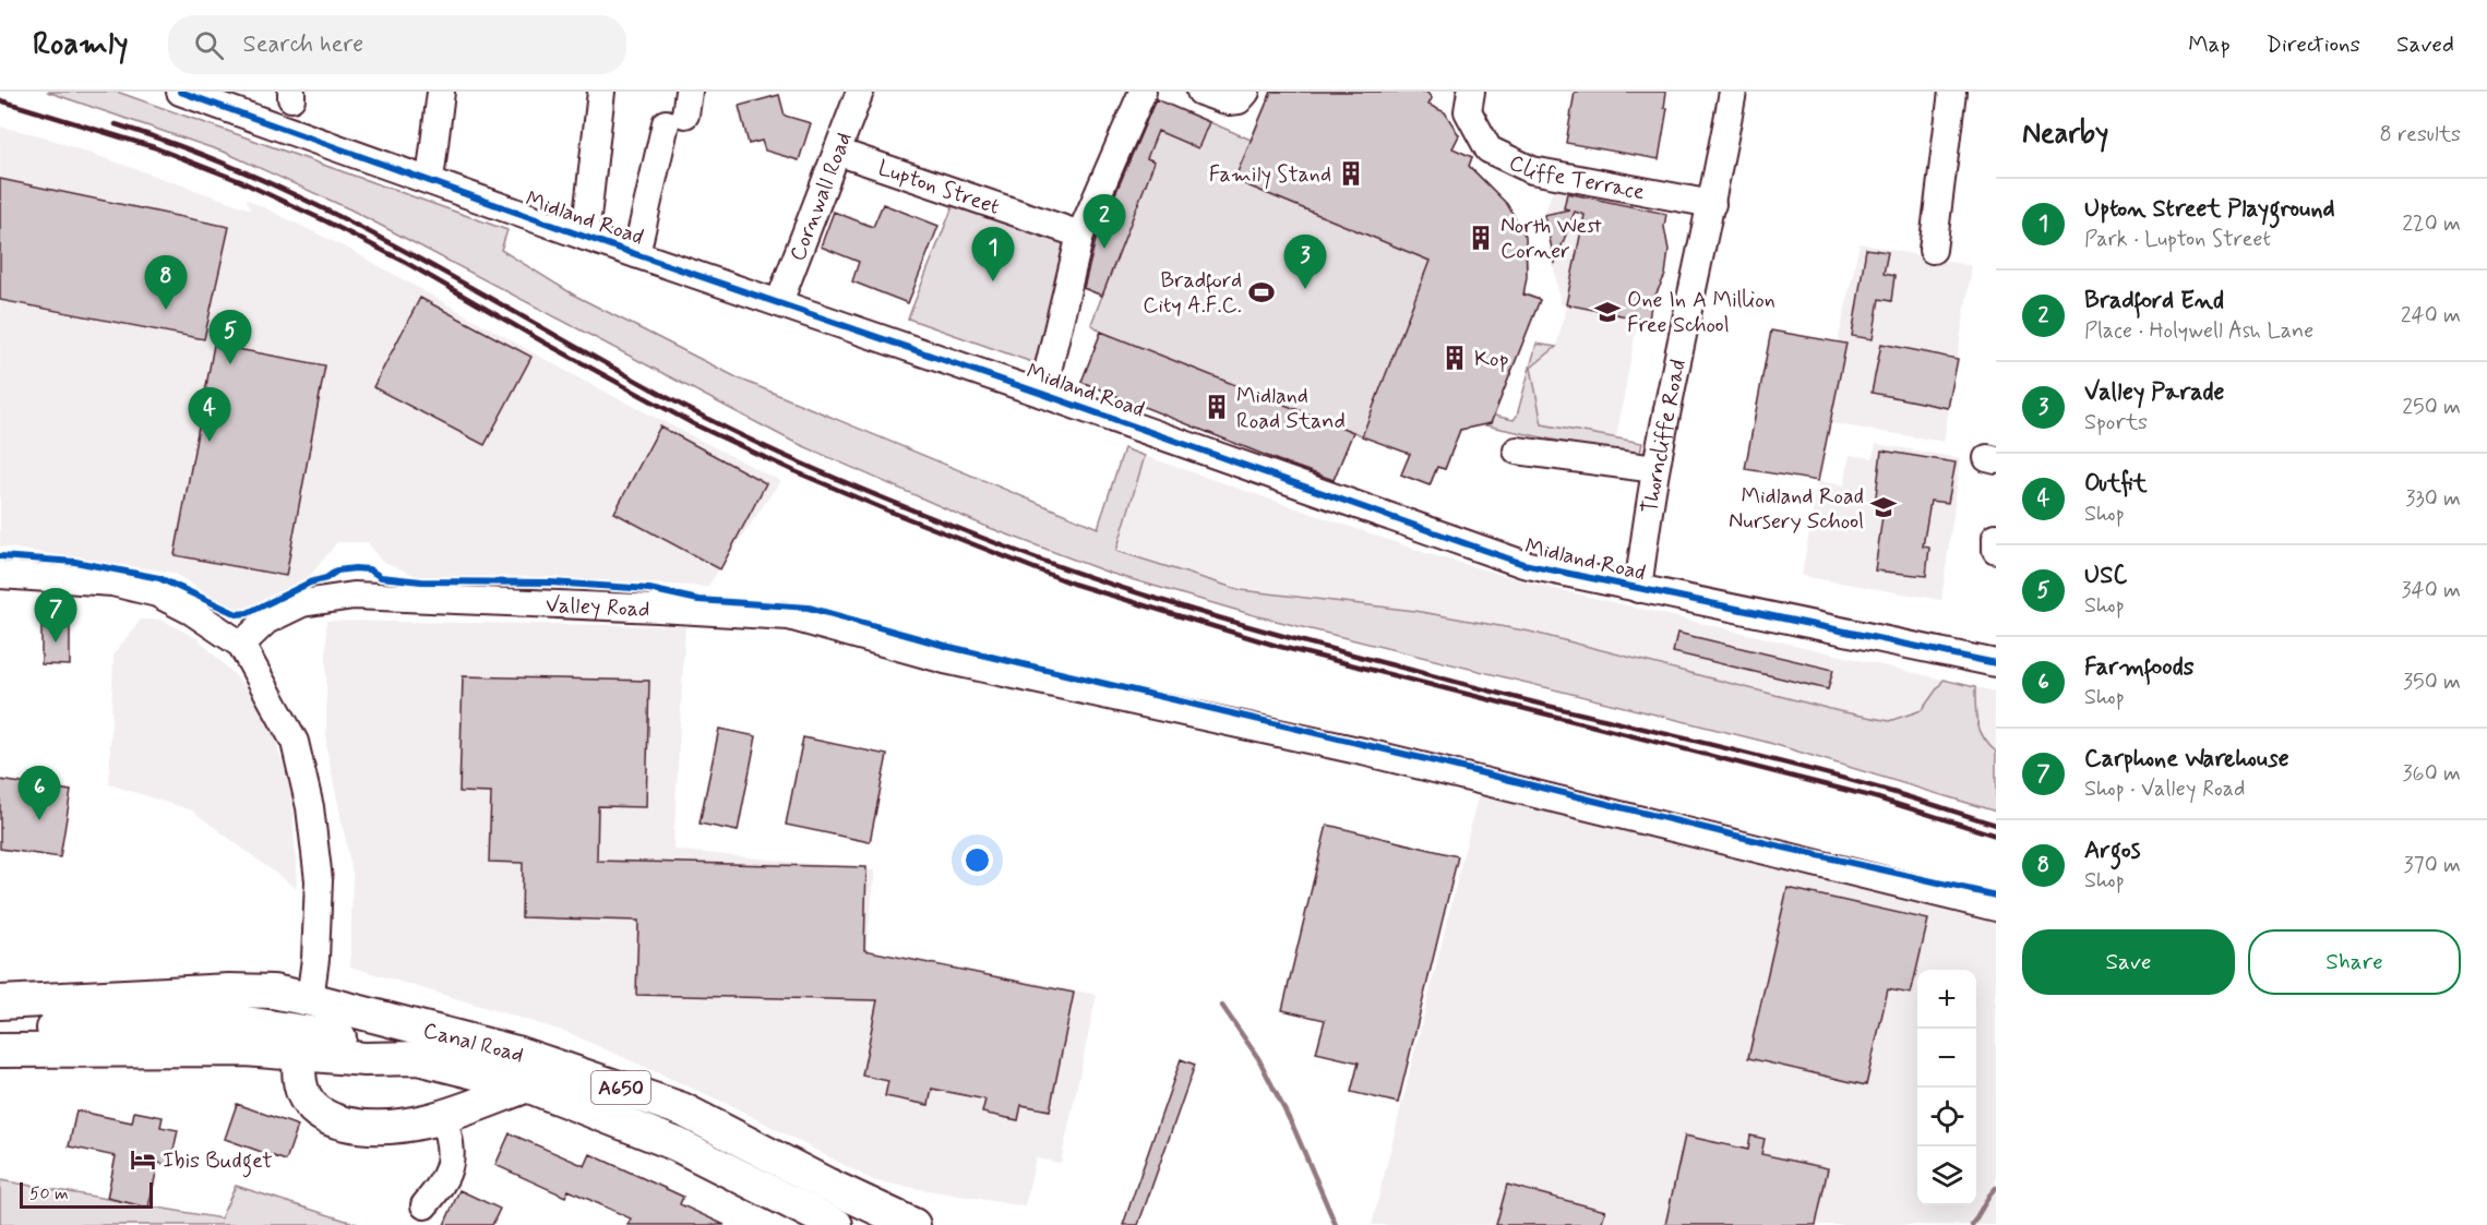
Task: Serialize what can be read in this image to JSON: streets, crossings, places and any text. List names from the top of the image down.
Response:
{
  "streets": {
    "main road": ["Canal Road", "A650"],
    "street": [
      "Cliffe Terrace",
      "Lupton Street",
      "Cornwall Road",
      "Midland Road",
      "Thorncliffe Road",
      "Valley Road"
    ]
  },
  "crossings": [
    ["Cliffe Terrace", "Thorncliffe Road"],
    ["Lupton Street", "Cornwall Road"],
    ["Cornwall Road", "Midland Road"],
    ["Midland Road", "Thorncliffe Road"],
    ["Canal Road", "A650"]
  ],
  "places": {
    "building": [
      "Family Stand",
      "North West Corner",
      "Kop",
      "Midland Road Stand"
    ],
    "sports": ["Bradford City A.F.C."],
    "school or university": ["One In A Million Free School", "Midland Road Nursery School"],
    "hotel": ["Ibis Budget"]
  },
  "scale_bar": "50 m",
  "page": {
    "header": "Roamly",
    "search": "Search here",
    "nav": ["Map", "Directions", "Saved"],
    "heading": ["Nearby", "8 results"],
    "list": [
      {
        "mark": "1",
        "name": "Upton Street Playground",
        "note": "Park · Lupton Street",
        "value": "220 m"
      },
      {
        "mark": "2",
        "name": "Bradford End",
        "note": "Place · Holywell Ash Lane",
        "value": "240 m"
      },
      {
        "mark": "3",
        "name": "Valley Parade",
        "note": "Sports",
        "value": "250 m"
      },
      {
        "mark": "4",
        "name": "Outfit",
        "note": "Shop",
        "value": "330 m"
      },
      {
        "mark": "5",
        "name": "USC",
        "note": "Shop",
        "value": "340 m"
      },
      {
        "mark": "6",
        "name": "Farmfoods",
        "note": "Shop",
        "value": "350 m"
      },
      {
        "mark": "7",
        "name": "Carphone Warehouse",
        "note": "Shop · Valley Road",
        "value": "360 m"
      },
      {
        "mark": "8",
        "name": "Argos",
        "note": "Shop",
        "value": "370 m"
      }
    ],
    "pins": [
      "2",
      "1",
      "3",
      "8",
      "5",
      "4",
      "7",
      "6"
    ],
    "buttons": ["Save", "Share"],
    "map_buttons": ["+", "−"],
    "scale": "50 m"
  }
}
